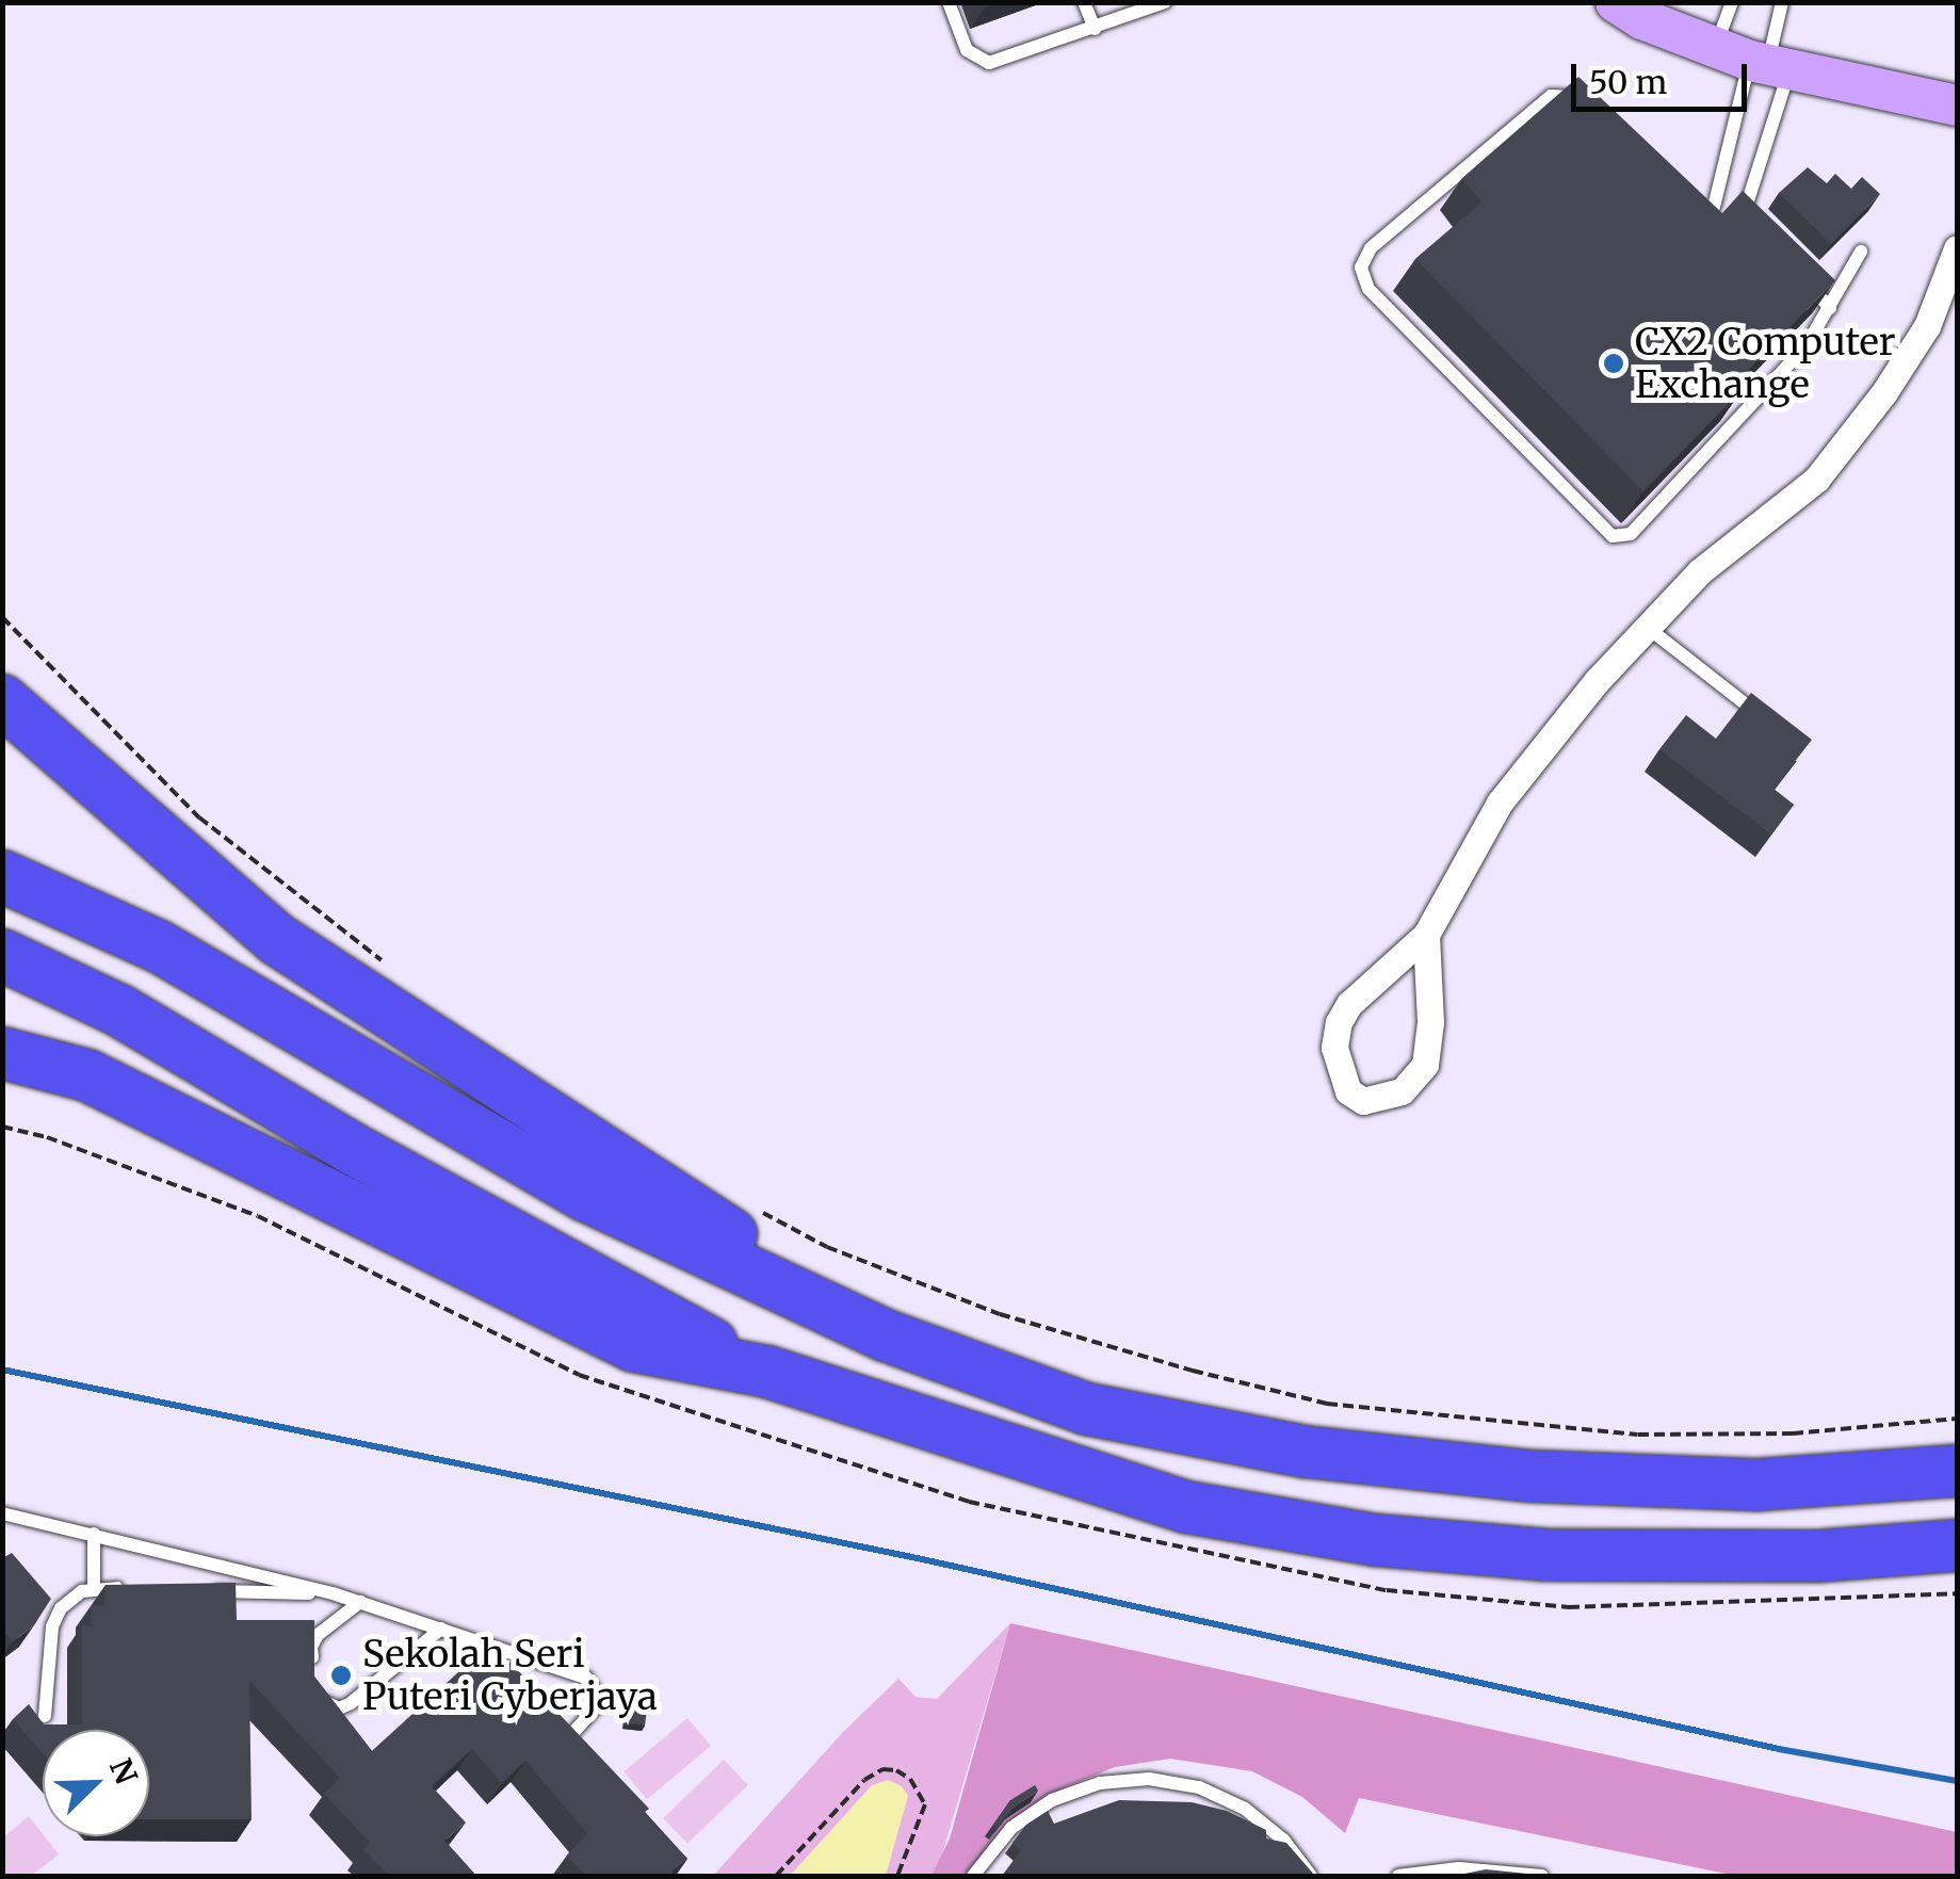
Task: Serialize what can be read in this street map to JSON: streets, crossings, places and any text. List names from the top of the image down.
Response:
{
  "places": ["CX2 Computer Exchange", "Sekolah Seri Puteri Cyberjaya"],
  "scale_bar": "50 m",
  "north": "top right"
}
